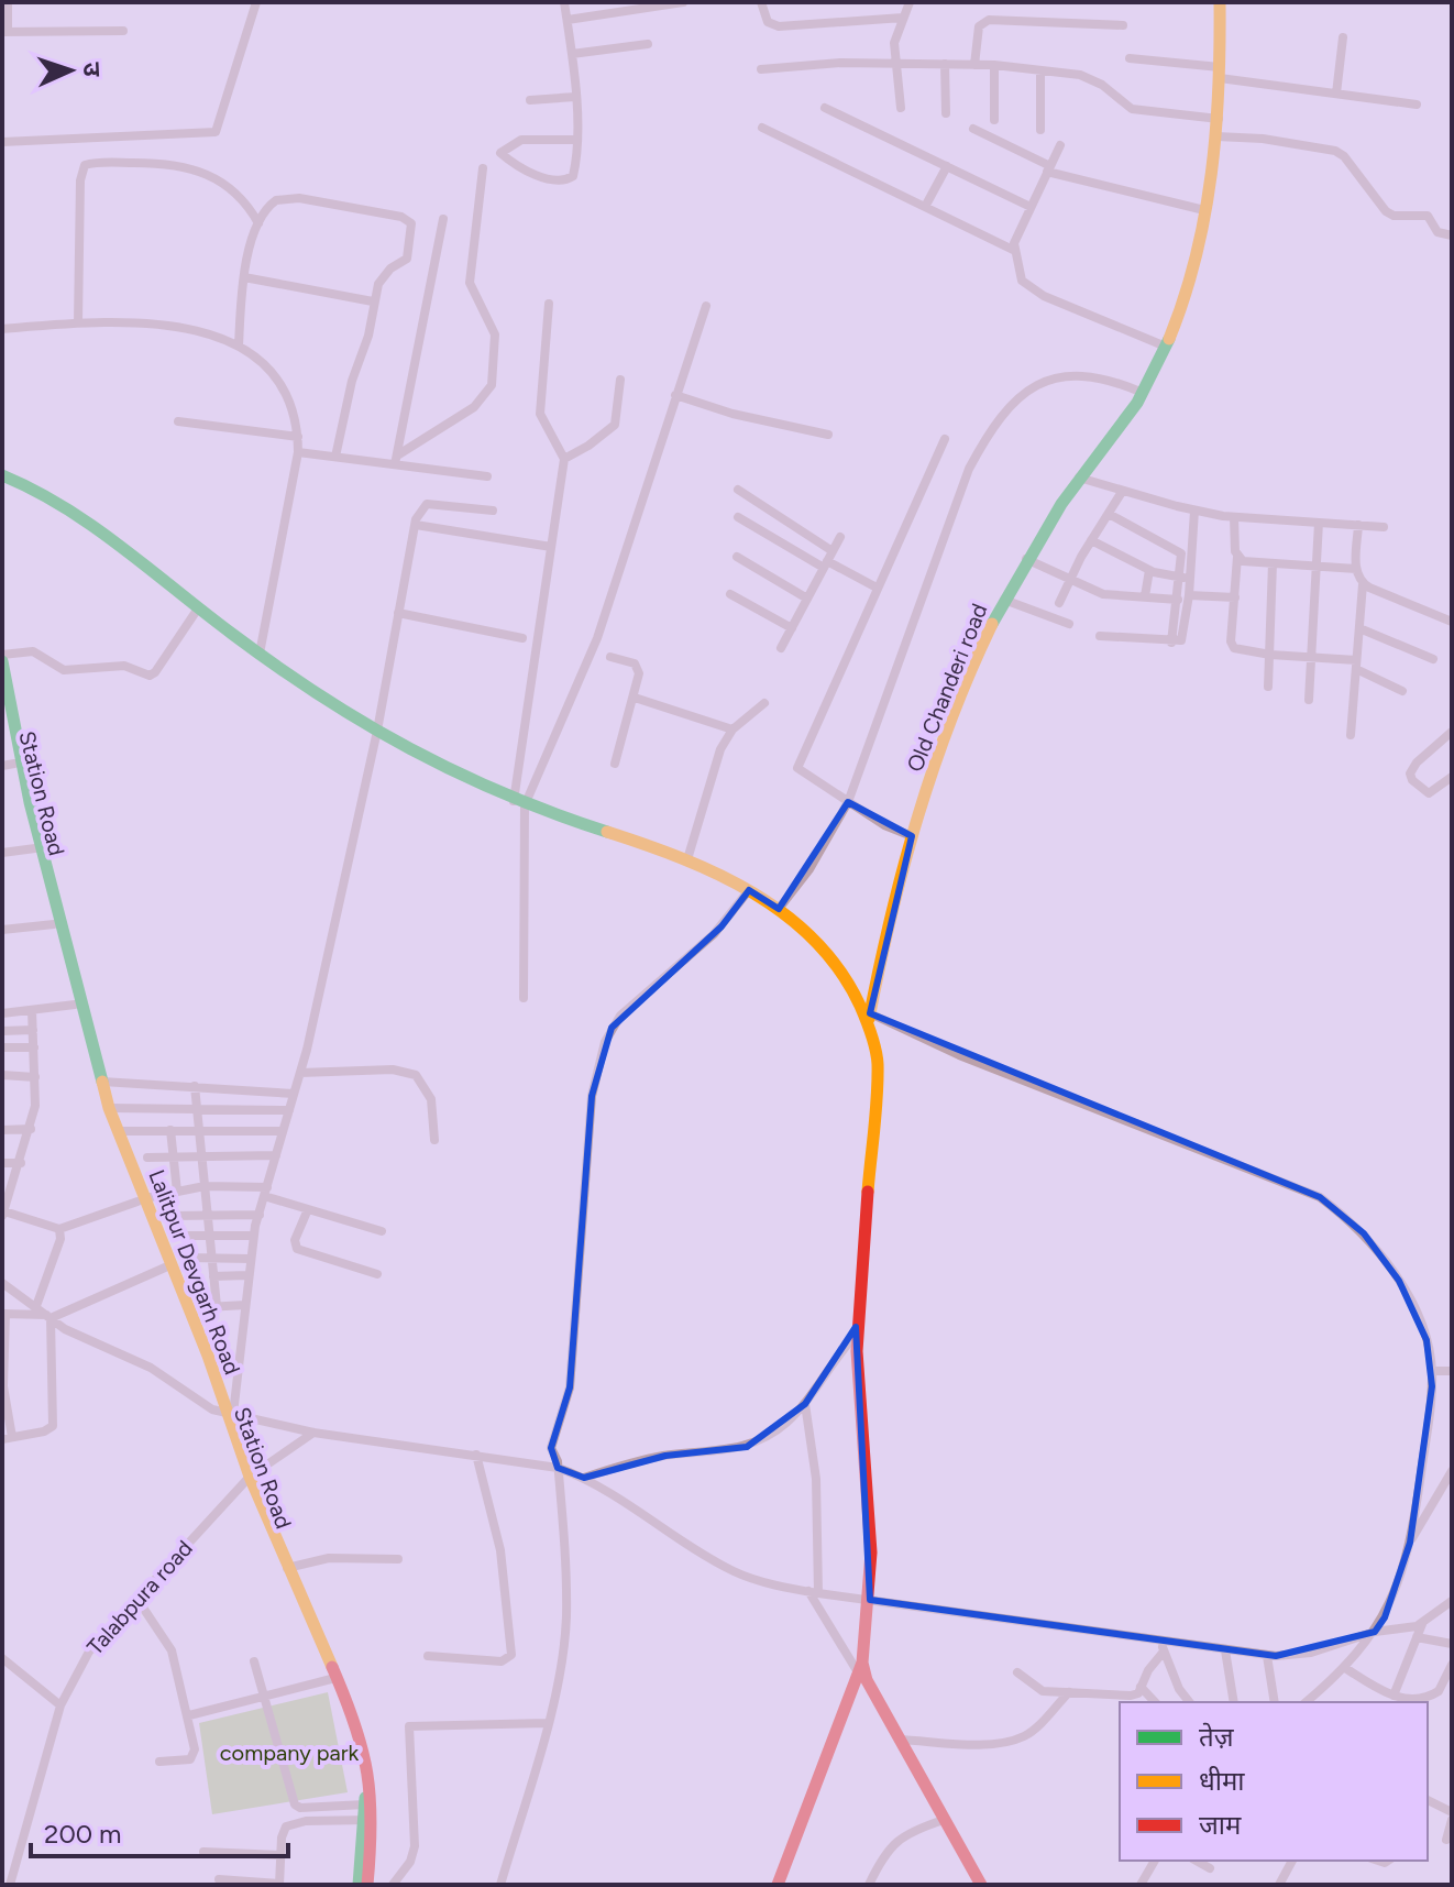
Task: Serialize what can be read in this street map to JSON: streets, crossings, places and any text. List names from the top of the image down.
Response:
{
  "streets": {
    "street": [
      "Old Chanderi road",
      "Station Road",
      "Lalitpur Devgarh Road",
      "Talabpura road"
    ]
  },
  "crossings": [
    ["Station Road", "Lalitpur Devgarh Road"],
    ["Station Road", "Talabpura road"],
    ["Lalitpur Devgarh Road", "Talabpura road"]
  ],
  "parks": ["company park"],
  "legend": ["तेज़", "धीमा", "जाम"],
  "scale_bar": "200 m",
  "north": "right"
}
